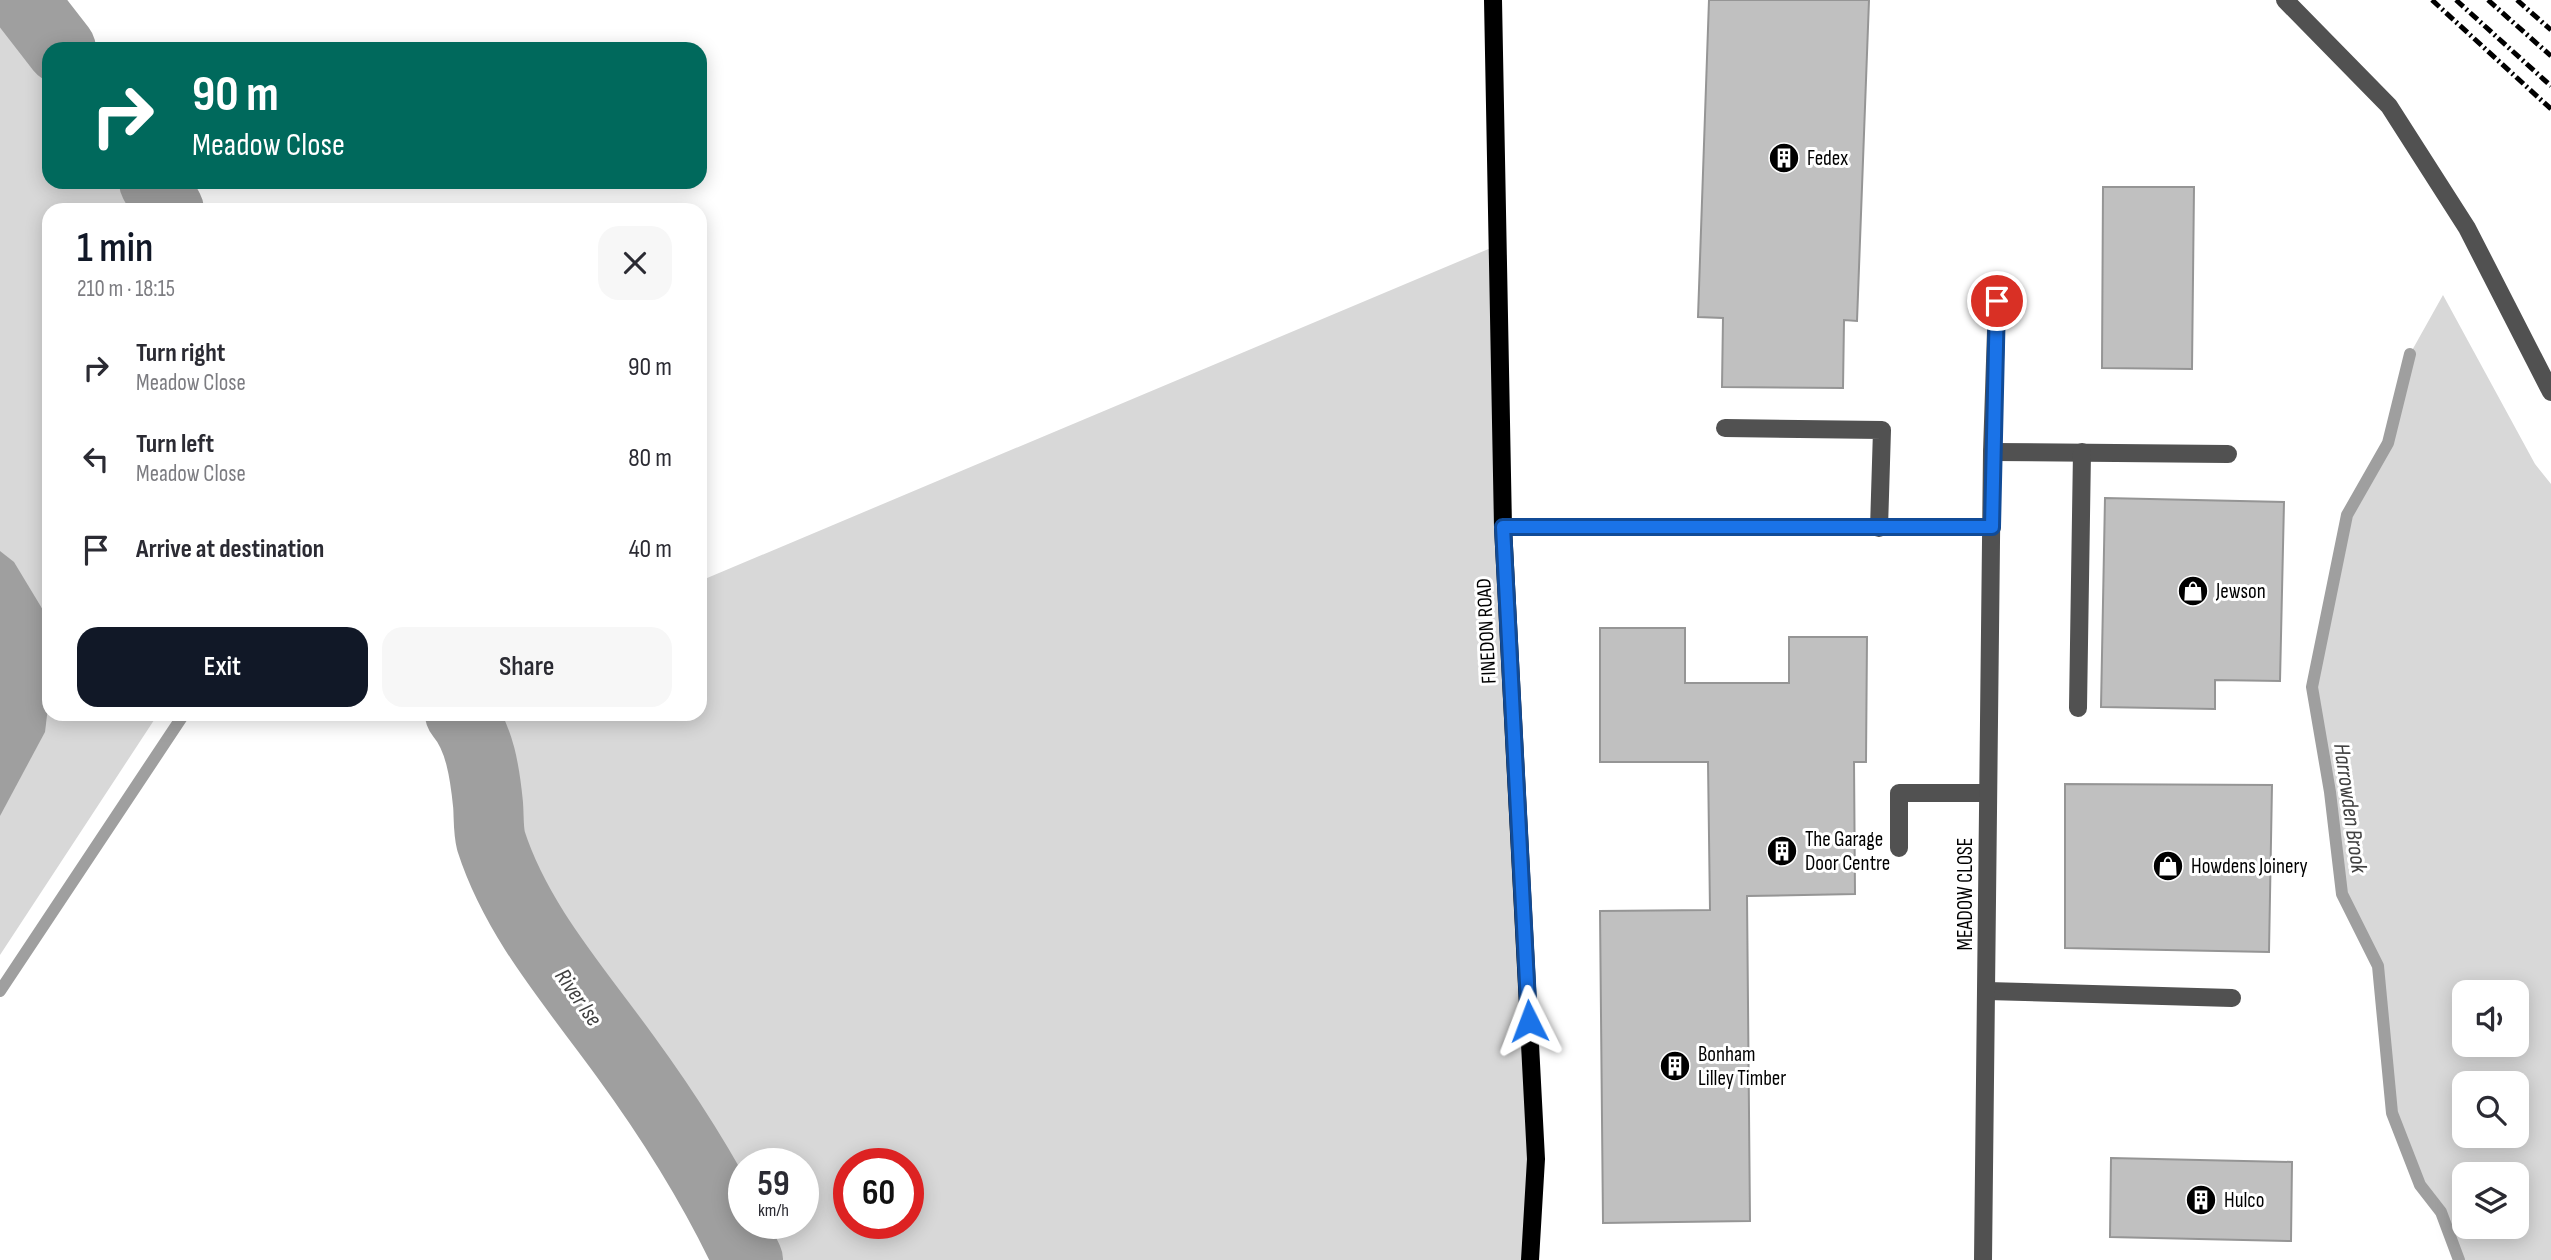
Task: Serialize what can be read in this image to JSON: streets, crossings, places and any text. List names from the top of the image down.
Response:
{
  "streets": {
    "main road": ["FINEDON ROAD"],
    "street": ["MEADOW CLOSE"]
  },
  "water": ["Harrowden Brook", "River Ise"],
  "places": {
    "building": [
      "Fedex",
      "The Garage Door Centre",
      "Bonham Lilley Timber",
      "Hulco"
    ],
    "shop": ["Jewson", "Howdens Joinery"]
  },
  "page": {
    "turn": ["90 m", "Meadow Close"],
    "heading": ["1 min", "210 m · 18:15"],
    "list": [
      {
        "name": "Turn right",
        "note": "Meadow Close",
        "value": "90 m"
      },
      {
        "name": "Turn left",
        "note": "Meadow Close",
        "value": "80 m"
      },
      {
        "name": "Arrive at destination",
        "value": "40 m"
      }
    ],
    "buttons": ["Exit", "Share"],
    "speed": "59 km/h",
    "limit": "60"
  }
}
